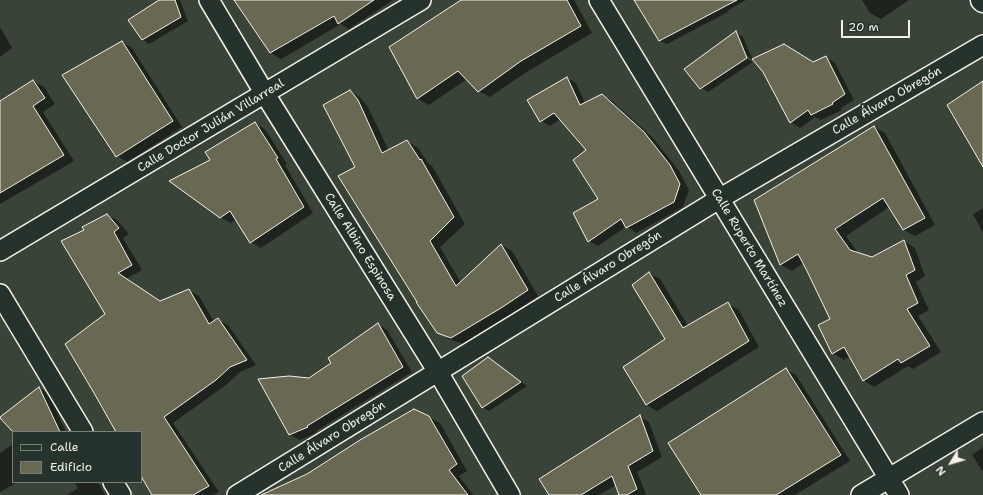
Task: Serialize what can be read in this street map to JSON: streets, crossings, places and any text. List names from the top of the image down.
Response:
{
  "streets": {
    "street": [
      "Calle Álvaro Obregón",
      "Calle Doctor Julián Villarreal",
      "Calle Albino Espinosa",
      "Calle Ruperto Martínez"
    ]
  },
  "crossings": [
    ["Calle Álvaro Obregón", "Calle Albino Espinosa"],
    ["Calle Álvaro Obregón", "Calle Ruperto Martínez"],
    ["Calle Doctor Julián Villarreal", "Calle Albino Espinosa"]
  ],
  "legend": ["Calle", "Edificio"],
  "scale_bar": "20 m",
  "north": "bottom left"
}
